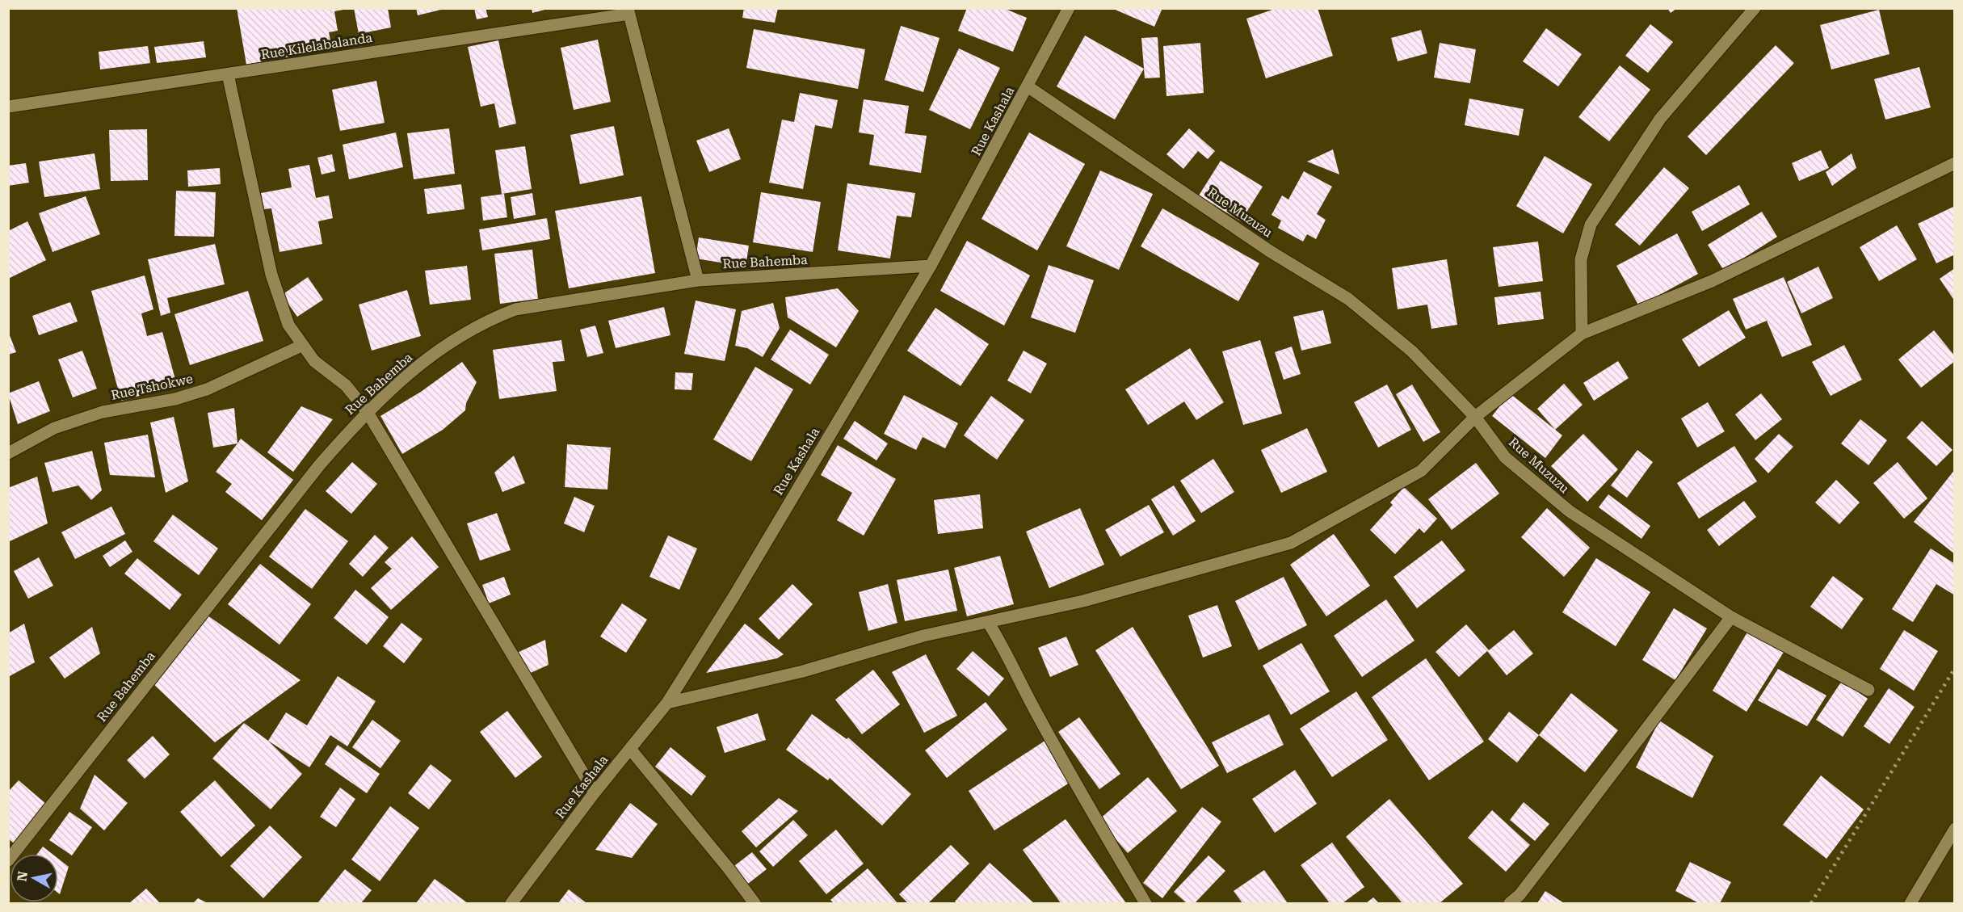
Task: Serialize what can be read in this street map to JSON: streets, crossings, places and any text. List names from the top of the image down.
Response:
{
  "streets": {
    "street": [
      "Rue Kilelabalanda",
      "Rue Kashala",
      "Rue Muzuzu",
      "Rue Bahemba",
      "Rue Tshokwe"
    ]
  },
  "crossings": [
    ["Rue Kashala", "Rue Muzuzu"],
    ["Rue Kashala", "Rue Bahemba"]
  ],
  "north": "left"
}
